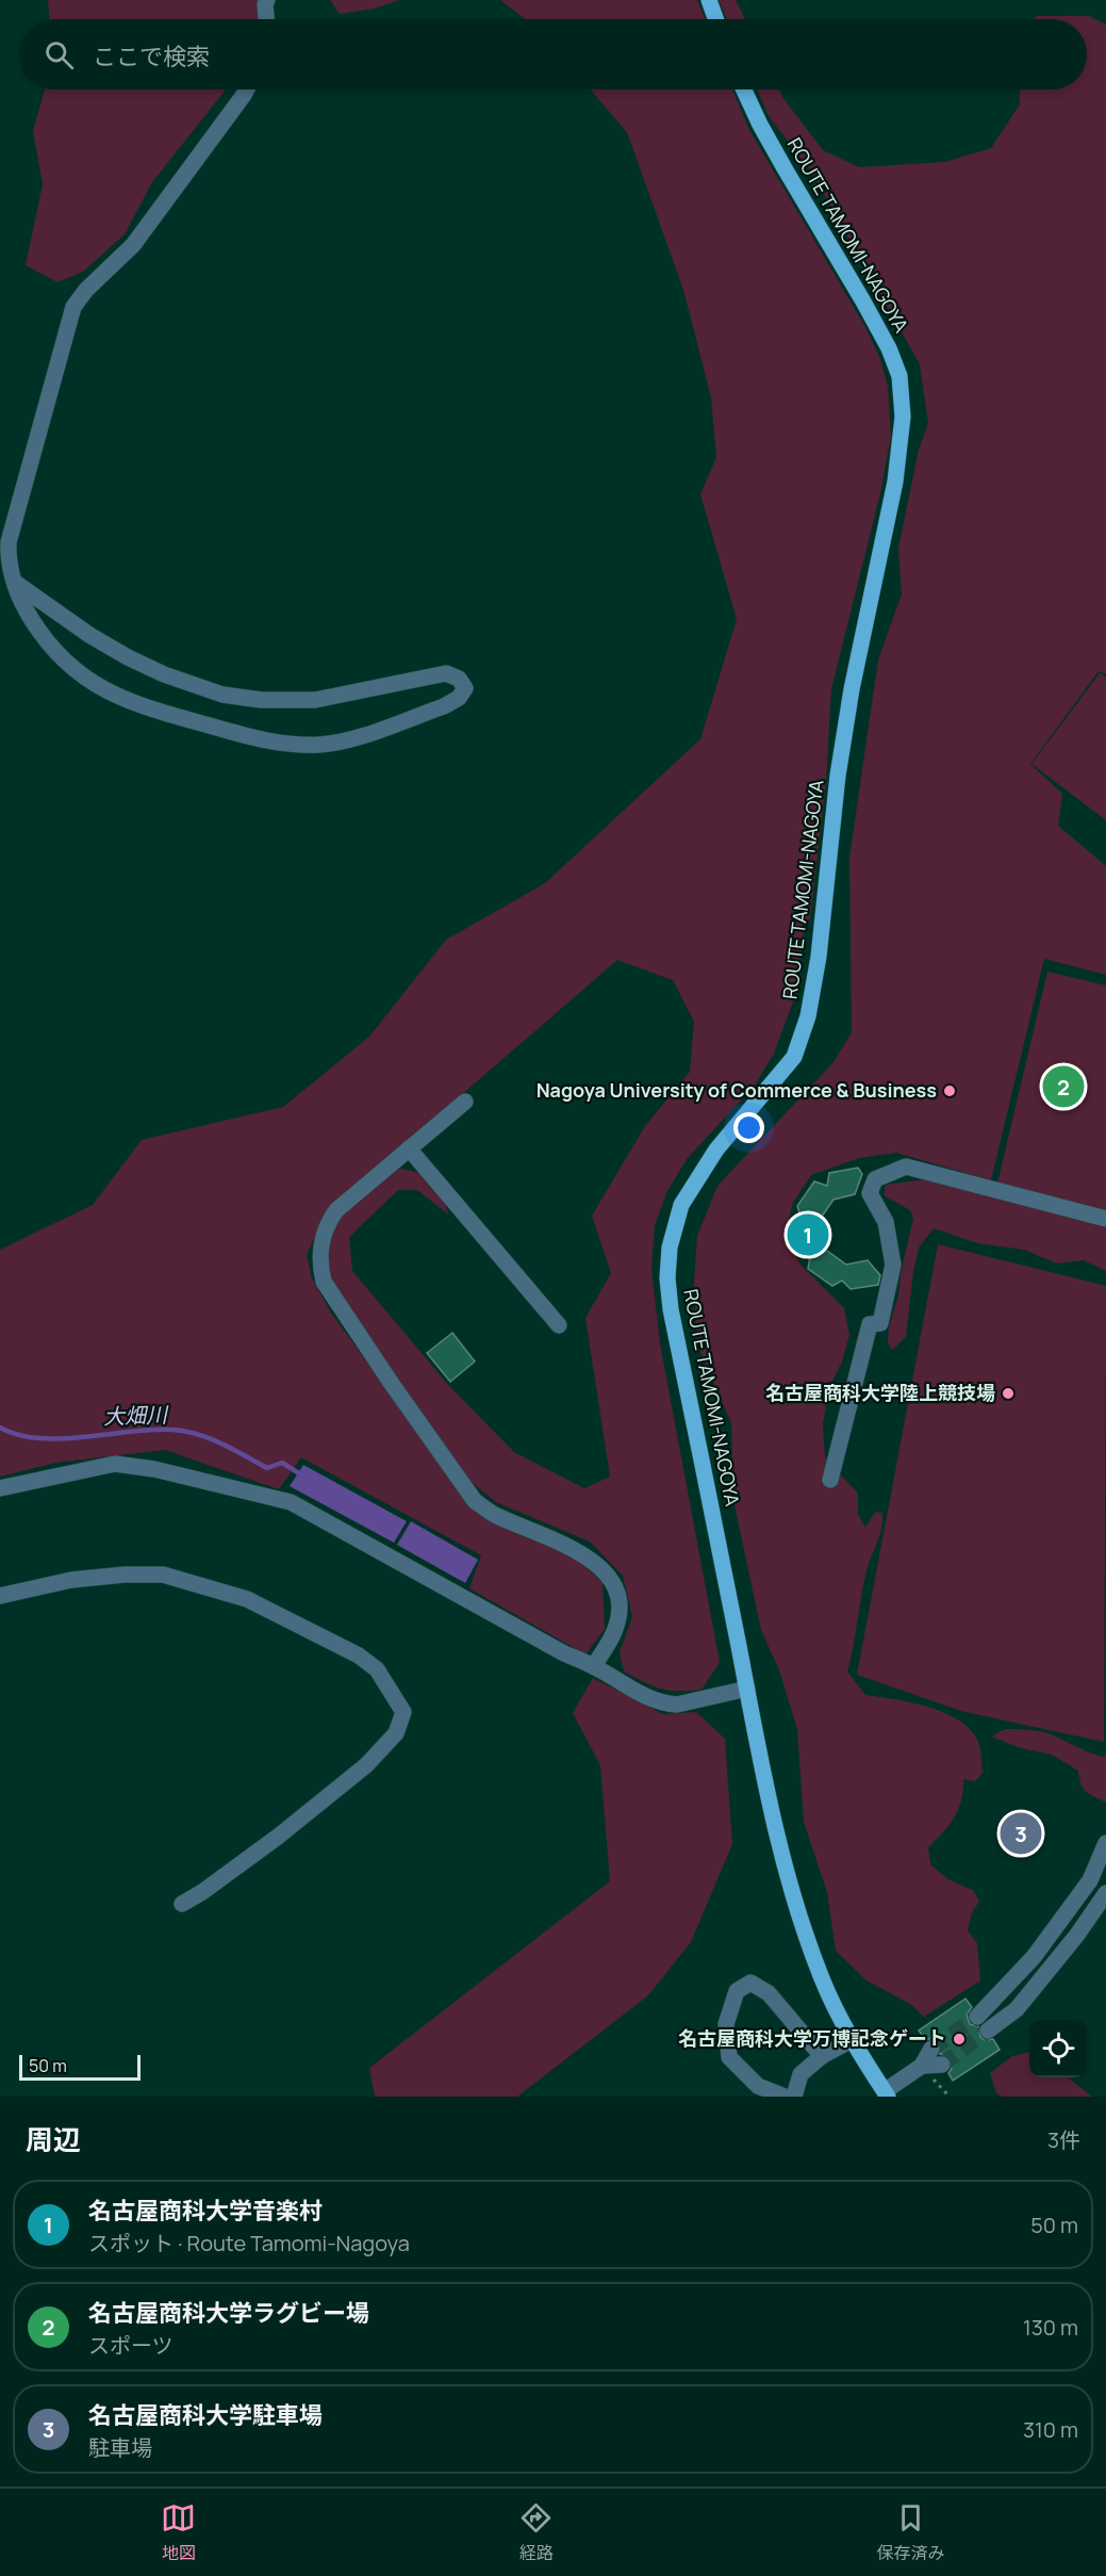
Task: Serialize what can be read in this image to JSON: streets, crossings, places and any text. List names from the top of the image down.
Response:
{
  "streets": {
    "main road": ["ROUTE TAMOMI-NAGOYA"]
  },
  "water": ["大畑川"],
  "places": ["Nagoya University of Commerce & Business", "名古屋商科大学陸上競技場", "名古屋商科大学万博記念ゲート"],
  "scale_bar": "50 m",
  "page": {
    "search": "ここで検索",
    "pins": ["2", "1", "3"],
    "scale": "50 m",
    "heading": ["周辺", "3件"],
    "list": [
      {
        "mark": "1",
        "name": "名古屋商科大学音楽村",
        "note": "スポット · Route Tamomi-Nagoya",
        "value": "50 m"
      },
      {
        "mark": "2",
        "name": "名古屋商科大学ラグビー場",
        "note": "スポーツ",
        "value": "130 m"
      },
      {
        "mark": "3",
        "name": "名古屋商科大学駐車場",
        "note": "駐車場",
        "value": "310 m"
      }
    ],
    "nav": ["地図", "経路", "保存済み"]
  }
}
